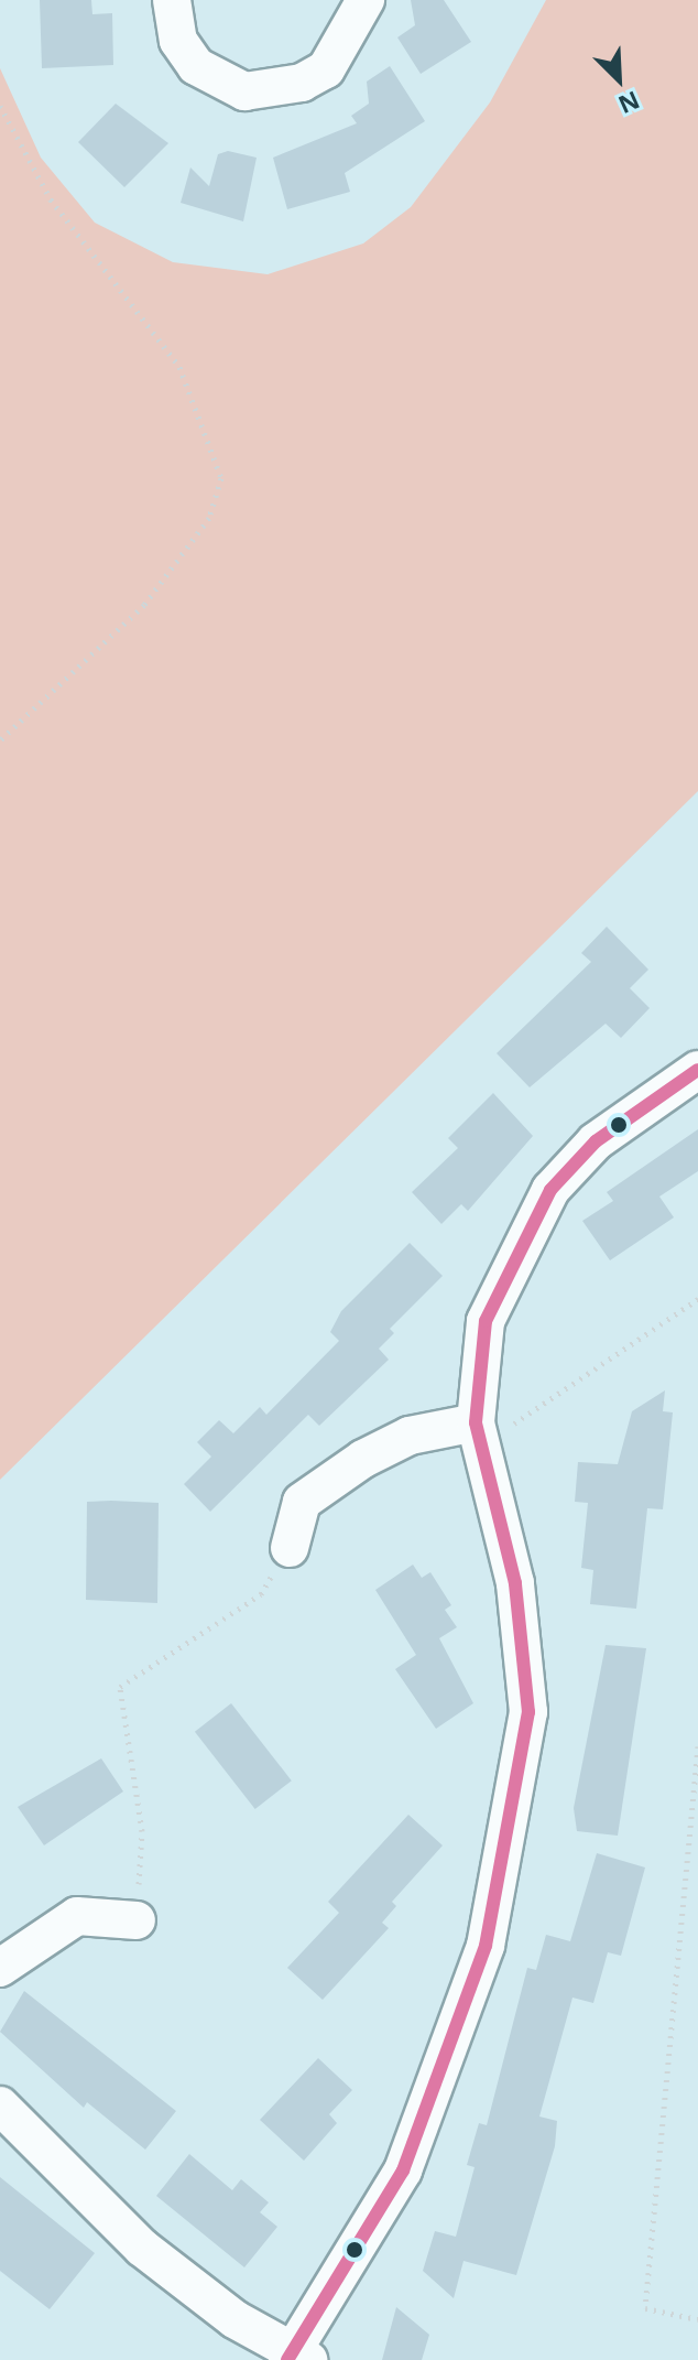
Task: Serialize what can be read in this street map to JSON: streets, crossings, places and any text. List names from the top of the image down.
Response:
{
  "north": "bottom right"
}
